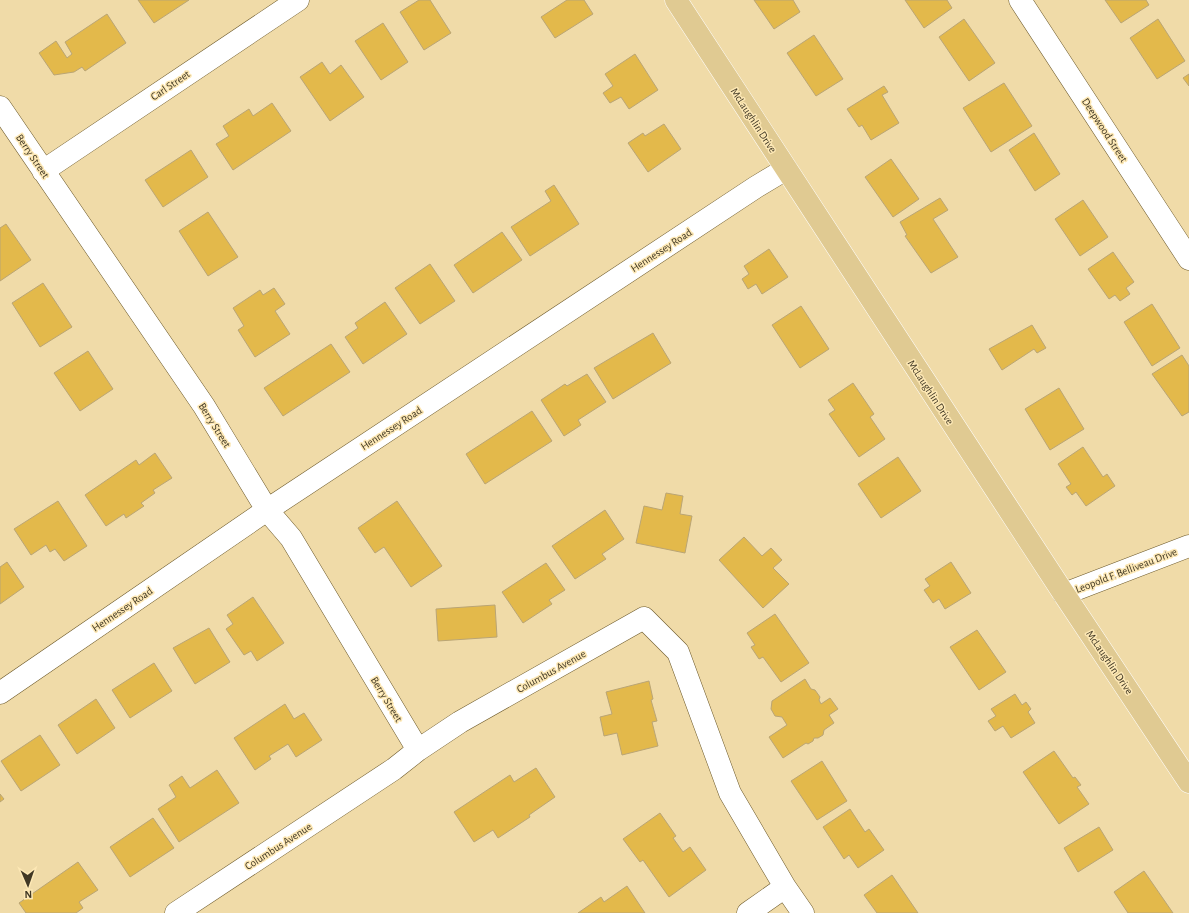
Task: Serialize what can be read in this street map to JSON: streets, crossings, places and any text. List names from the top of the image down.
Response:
{
  "streets": {
    "main road": ["McLaughlin Drive"],
    "street": [
      "Carl Street",
      "Deepwood Street",
      "Berry Street",
      "Hennessey Road",
      "Leopold F. Belliveau Drive",
      "Columbus Avenue"
    ]
  },
  "crossings": [
    ["Carl Street", "Berry Street"],
    ["McLaughlin Drive", "Hennessey Road"],
    ["McLaughlin Drive", "Leopold F. Belliveau Drive"],
    ["Berry Street", "Hennessey Road"],
    ["Berry Street", "Columbus Avenue"]
  ],
  "north": "bottom"
}
